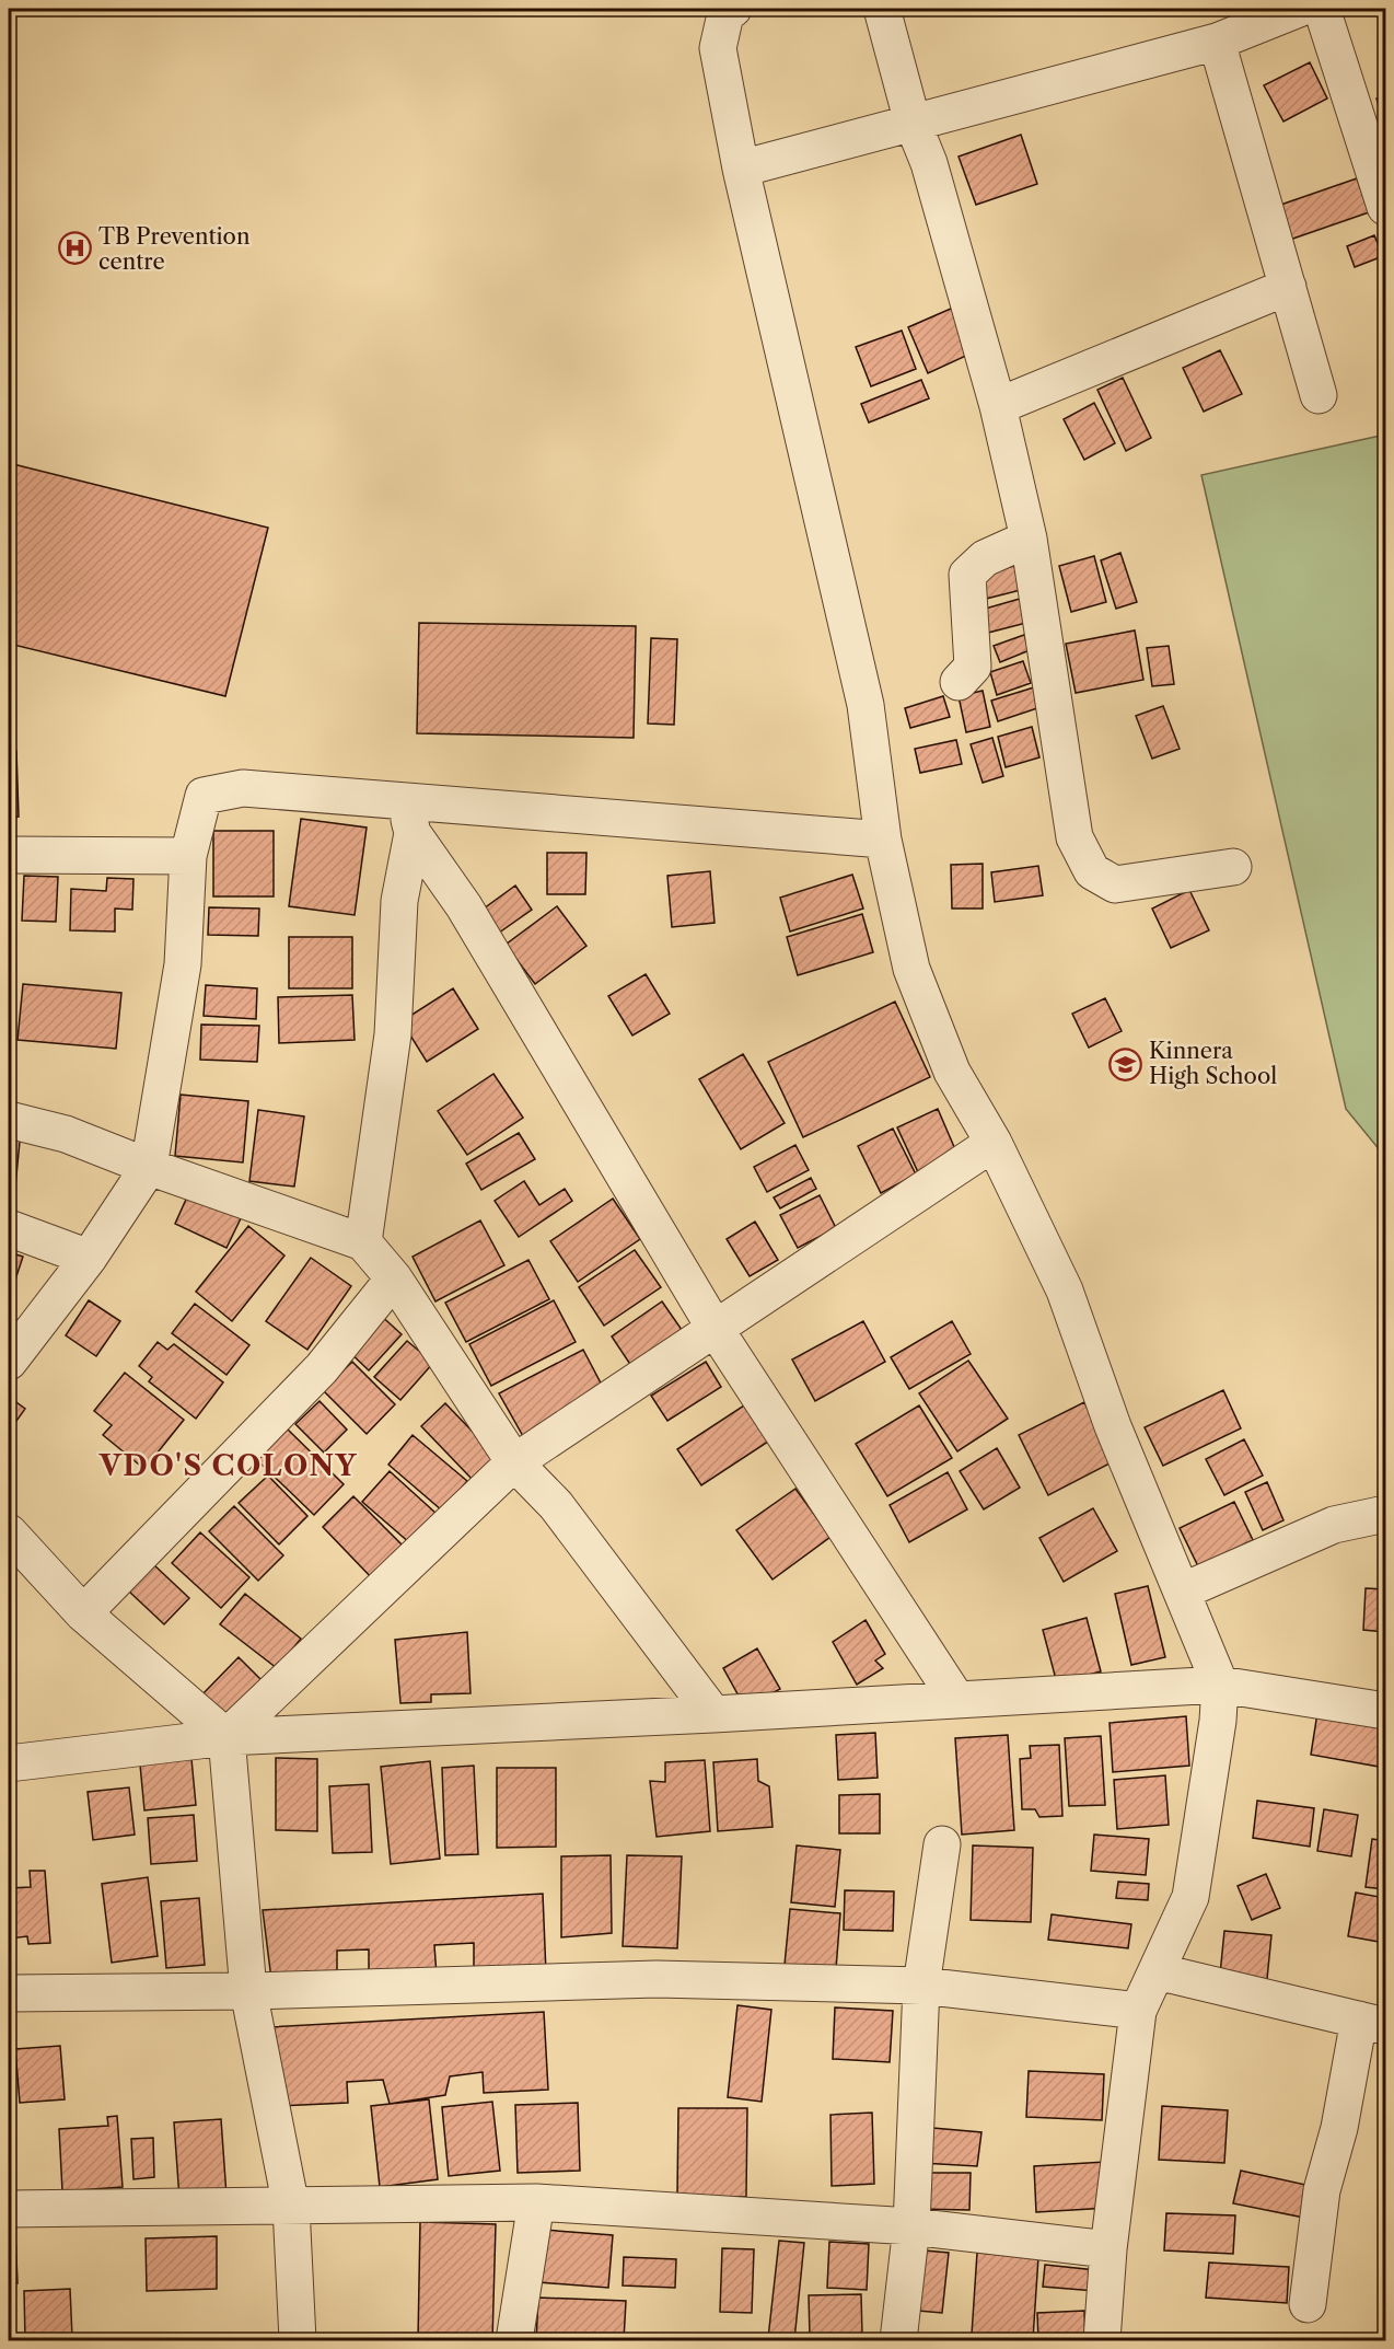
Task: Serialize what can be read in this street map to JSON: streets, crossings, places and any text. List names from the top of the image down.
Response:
{
  "districts": ["VDO'S COLONY"],
  "places": {
    "hospital": ["TB Prevention centre"],
    "school or university": ["Kinnera High School"]
  }
}
